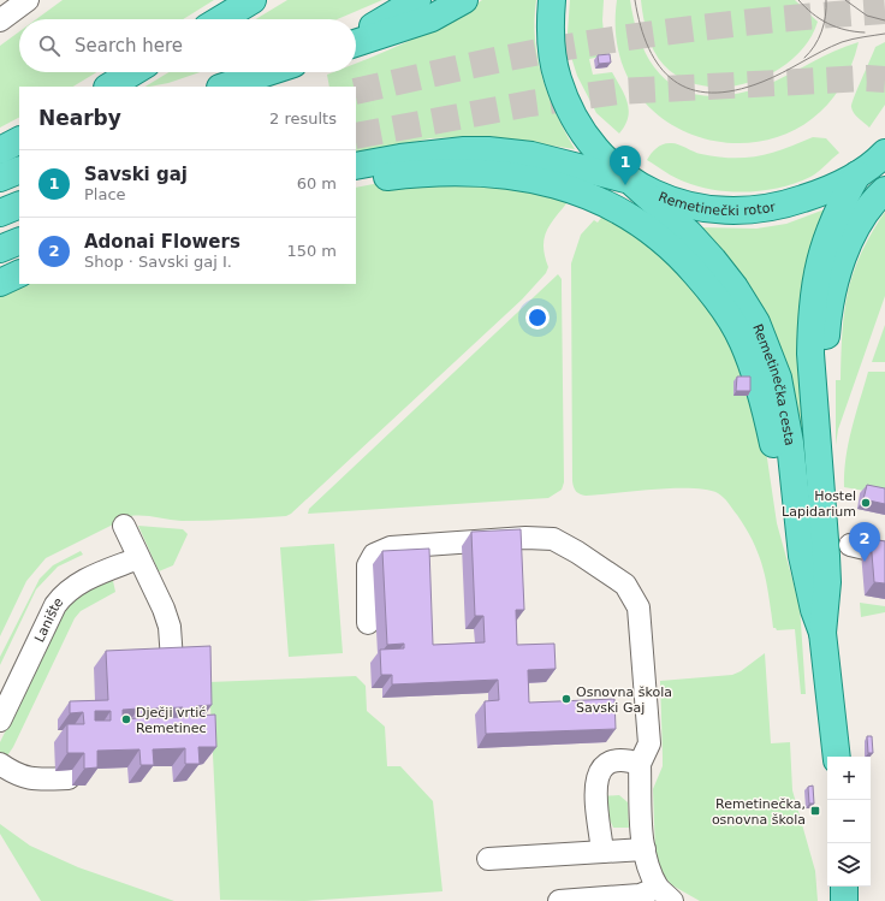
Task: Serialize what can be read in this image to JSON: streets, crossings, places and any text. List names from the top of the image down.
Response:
{
  "streets": {
    "main road": ["Remetinečki rotor", "Remetinečka cesta"],
    "street": ["Lanište"]
  },
  "crossings": [
    ["Remetinečki rotor", "Remetinečka cesta"]
  ],
  "places": {
    "other": ["Hostel Lapidarium", "Osnovna škola Savski Gaj", "Dječji vrtić Remetinec"],
    "transit": ["Remetinečka, osnovna škola"]
  },
  "page": {
    "search": "Search here",
    "heading": ["Nearby", "2 results"],
    "pins": ["1", "2"],
    "list": [
      {
        "mark": "1",
        "name": "Savski gaj",
        "note": "Place",
        "value": "60 m"
      },
      {
        "mark": "2",
        "name": "Adonai Flowers",
        "note": "Shop · Savski gaj I.",
        "value": "150 m"
      }
    ],
    "map_buttons": ["+", "−"]
  }
}
